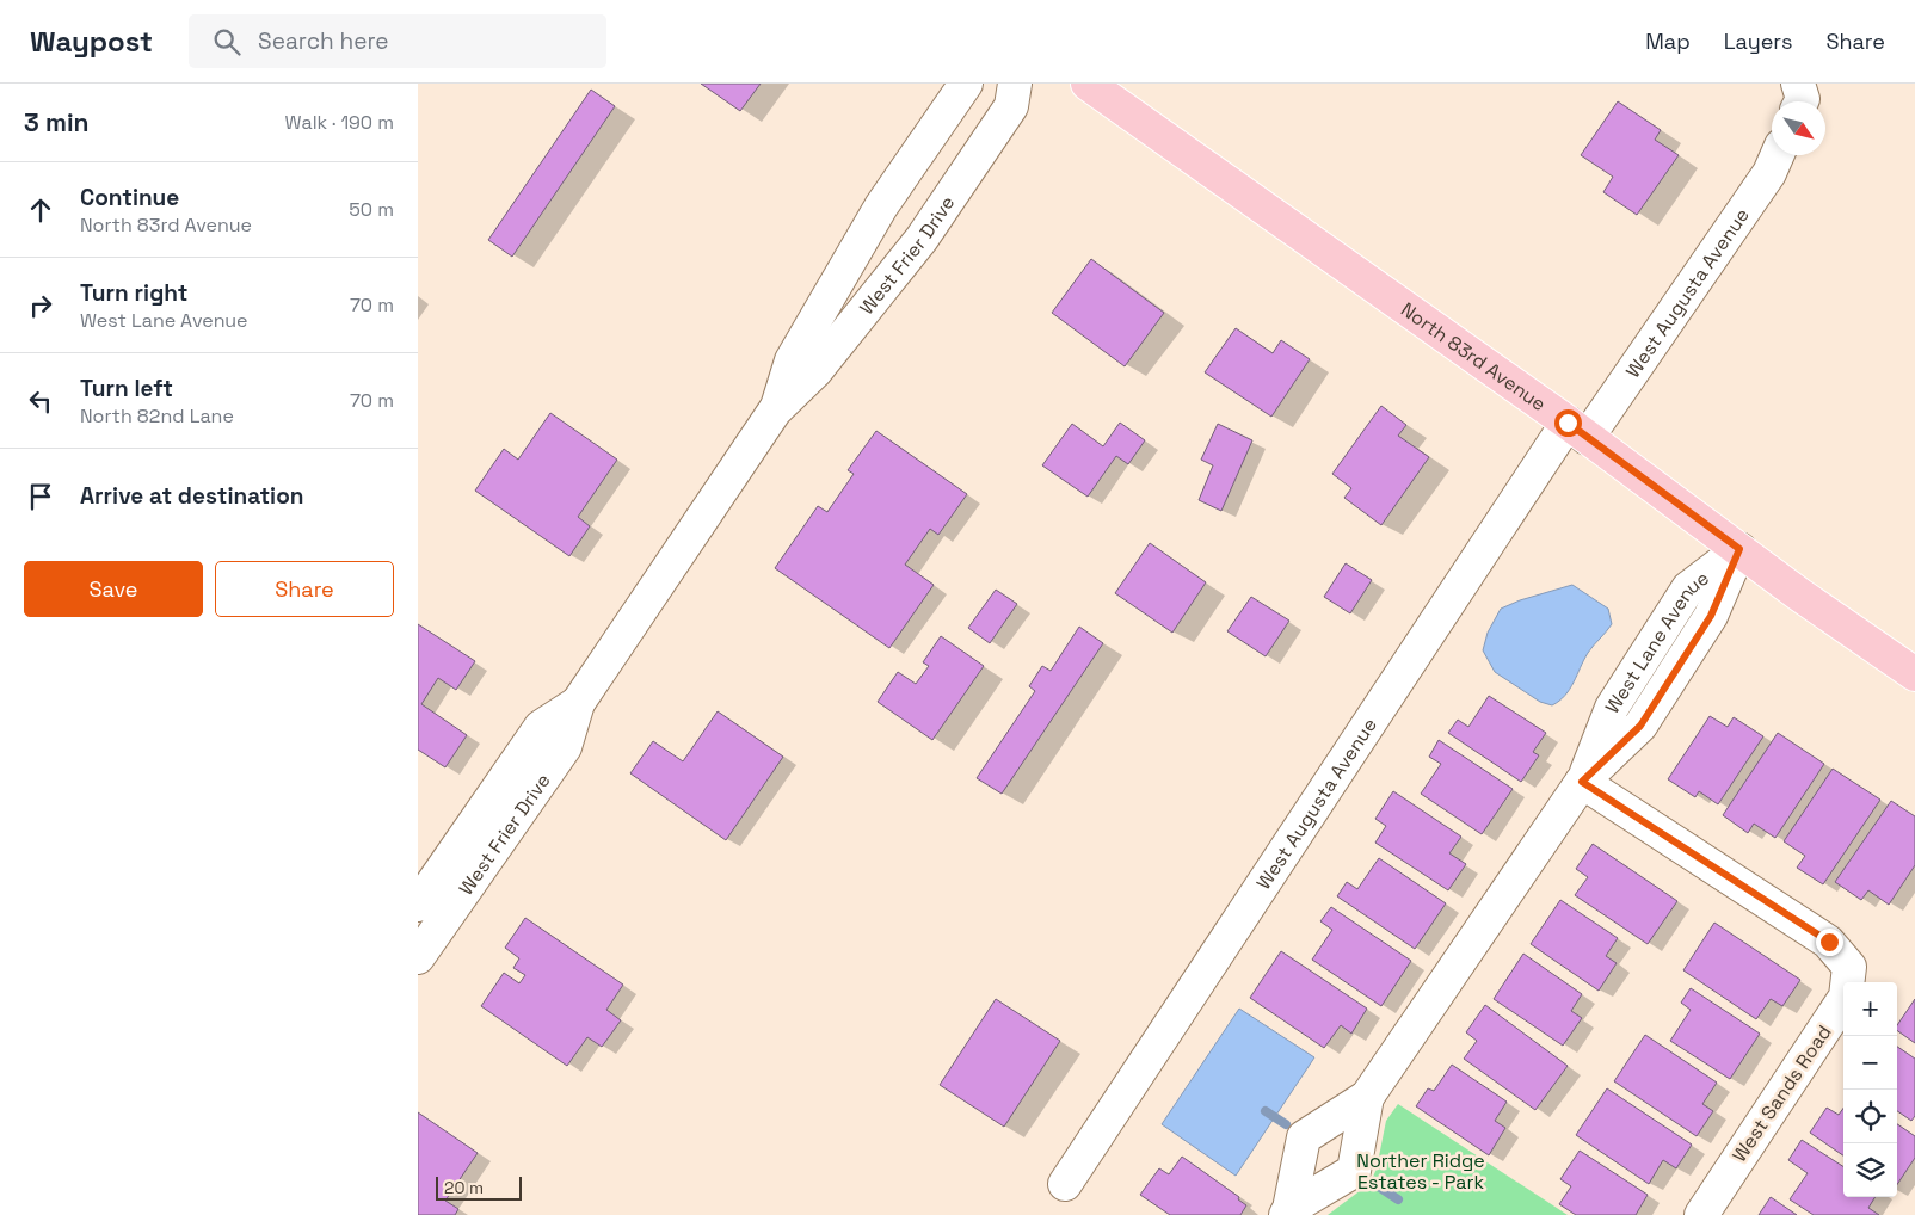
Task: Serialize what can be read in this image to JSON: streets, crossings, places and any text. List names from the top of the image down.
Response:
{
  "streets": {
    "main road": ["North 83rd Avenue"],
    "street": [
      "West Frier Drive",
      "West Augusta Avenue",
      "West Lane Avenue",
      "West Sands Road"
    ]
  },
  "crossings": [
    ["West Augusta Avenue", "North 83rd Avenue"],
    ["North 83rd Avenue", "West Lane Avenue"],
    ["West Lane Avenue", "West Sands Road"]
  ],
  "parks": ["Norther Ridge Estates - Park"],
  "scale_bar": "20 m",
  "north": "bottom right",
  "page": {
    "header": "Waypost",
    "search": "Search here",
    "nav": ["Map", "Layers", "Share"],
    "heading": ["3 min", "Walk · 190 m"],
    "list": [
      ["Continue", "North 83rd Avenue", "50 m"],
      ["Turn right", "West Lane Avenue", "70 m"],
      ["Turn left", "North 82nd Lane", "70 m"],
      "Arrive at destination"
    ],
    "buttons": ["Save", "Share"],
    "map_buttons": ["+", "−"],
    "scale": "20 m"
  }
}
